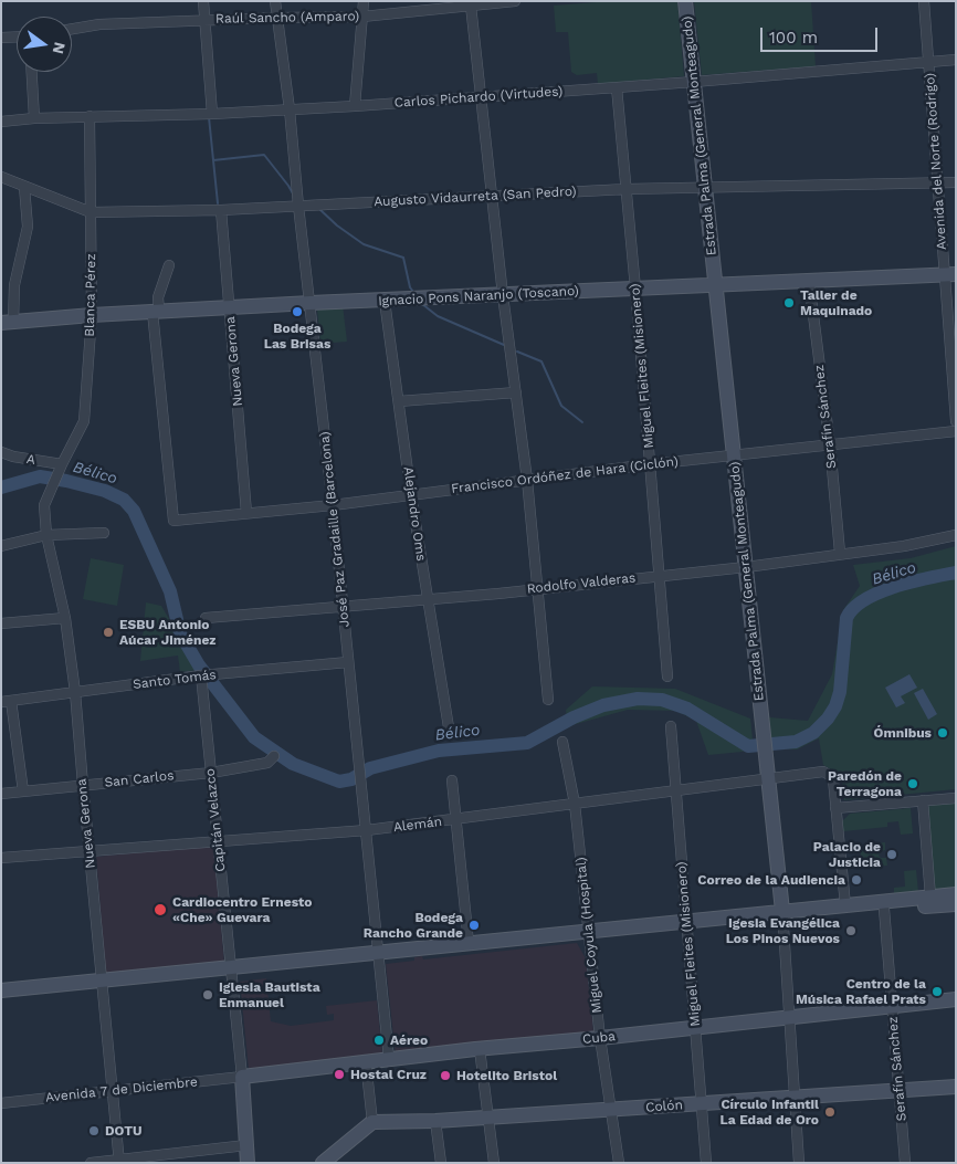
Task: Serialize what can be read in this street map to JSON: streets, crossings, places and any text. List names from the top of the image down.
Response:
{
  "streets": {
    "street": [
      "Raúl Sancho (Amparo)",
      "Carlos Pichardo (Virtudes)",
      "Estrada Palma (General Monteagudo)",
      "Avenida del Norte (Rodrigo)",
      "Augusto Vidaurreta (San Pedro)",
      "Blanca Pérez",
      "Ignacio Pons Naranjo (Toscano)",
      "Nueva Gerona",
      "Miguel Fleites (Misionero)",
      "Serafín Sánchez",
      "A",
      "Francisco Ordóñez de Hara (Ciclón)",
      "Alejandro Oms",
      "José Paz Gradaille (Barcelona)",
      "Rodolfo Valderas",
      "Santo Tomás",
      "San Carlos",
      "Capitán Velazco",
      "Alemán",
      "Miguel Coyula (Hospital)",
      "Cuba",
      "Avenida 7 de Diciembre",
      "Colón"
    ]
  },
  "crossings": [
    ["Raúl Sancho (Amparo)", "José Paz Gradaille (Barcelona)"],
    ["Carlos Pichardo (Virtudes)", "Estrada Palma (General Monteagudo)"],
    ["Carlos Pichardo (Virtudes)", "Avenida del Norte (Rodrigo)"],
    ["Carlos Pichardo (Virtudes)", "Blanca Pérez"],
    ["Carlos Pichardo (Virtudes)", "Miguel Fleites (Misionero)"],
    ["Carlos Pichardo (Virtudes)", "José Paz Gradaille (Barcelona)"],
    ["Estrada Palma (General Monteagudo)", "Augusto Vidaurreta (San Pedro)"],
    ["Estrada Palma (General Monteagudo)", "Ignacio Pons Naranjo (Toscano)"],
    ["Estrada Palma (General Monteagudo)", "Francisco Ordóñez de Hara (Ciclón)"],
    ["Estrada Palma (General Monteagudo)", "Rodolfo Valderas"],
    ["Estrada Palma (General Monteagudo)", "Alemán"],
    ["Estrada Palma (General Monteagudo)", "Cuba"],
    ["Estrada Palma (General Monteagudo)", "Colón"],
    ["Avenida del Norte (Rodrigo)", "Augusto Vidaurreta (San Pedro)"],
    ["Avenida del Norte (Rodrigo)", "Ignacio Pons Naranjo (Toscano)"],
    ["Augusto Vidaurreta (San Pedro)", "Blanca Pérez"],
    ["Augusto Vidaurreta (San Pedro)", "Nueva Gerona"],
    ["Augusto Vidaurreta (San Pedro)", "Miguel Fleites (Misionero)"],
    ["Augusto Vidaurreta (San Pedro)", "José Paz Gradaille (Barcelona)"],
    ["Blanca Pérez", "Ignacio Pons Naranjo (Toscano)"],
    ["Blanca Pérez", "Nueva Gerona"],
    ["Blanca Pérez", "A"],
    ["Ignacio Pons Naranjo (Toscano)", "Nueva Gerona"],
    ["Ignacio Pons Naranjo (Toscano)", "Miguel Fleites (Misionero)"],
    ["Ignacio Pons Naranjo (Toscano)", "Serafín Sánchez"],
    ["Ignacio Pons Naranjo (Toscano)", "Francisco Ordóñez de Hara (Ciclón)"],
    ["Ignacio Pons Naranjo (Toscano)", "Alejandro Oms"],
    ["Ignacio Pons Naranjo (Toscano)", "José Paz Gradaille (Barcelona)"],
    ["Nueva Gerona", "Francisco Ordóñez de Hara (Ciclón)"],
    ["Nueva Gerona", "Santo Tomás"],
    ["Nueva Gerona", "San Carlos"],
    ["Nueva Gerona", "Alemán"],
    ["Nueva Gerona", "Avenida 7 de Diciembre"],
    ["Miguel Fleites (Misionero)", "Francisco Ordóñez de Hara (Ciclón)"],
    ["Miguel Fleites (Misionero)", "Rodolfo Valderas"],
    ["Miguel Fleites (Misionero)", "Alemán"],
    ["Miguel Fleites (Misionero)", "Cuba"],
    ["Miguel Fleites (Misionero)", "Colón"],
    ["Serafín Sánchez", "Francisco Ordóñez de Hara (Ciclón)"],
    ["Serafín Sánchez", "Rodolfo Valderas"],
    ["Serafín Sánchez", "Cuba"],
    ["Serafín Sánchez", "Colón"],
    ["Francisco Ordóñez de Hara (Ciclón)", "Alejandro Oms"],
    ["Francisco Ordóñez de Hara (Ciclón)", "José Paz Gradaille (Barcelona)"],
    ["Alejandro Oms", "Rodolfo Valderas"],
    ["José Paz Gradaille (Barcelona)", "Rodolfo Valderas"],
    ["José Paz Gradaille (Barcelona)", "Santo Tomás"],
    ["José Paz Gradaille (Barcelona)", "Alemán"],
    ["José Paz Gradaille (Barcelona)", "Cuba"],
    ["Santo Tomás", "Capitán Velazco"],
    ["San Carlos", "Capitán Velazco"],
    ["Capitán Velazco", "Alemán"],
    ["Capitán Velazco", "Cuba"],
    ["Capitán Velazco", "Avenida 7 de Diciembre"],
    ["Alemán", "Miguel Coyula (Hospital)"],
    ["Miguel Coyula (Hospital)", "Cuba"],
    ["Miguel Coyula (Hospital)", "Colón"],
    ["Cuba", "Avenida 7 de Diciembre"]
  ],
  "water": ["Bélico"],
  "places": [
    "Taller de Maquinado",
    "Bodega Las Brisas",
    "ESBU Antonio Aúcar Jiménez",
    "Ómnibus",
    "Paredón de Terragona",
    "Palacio de Justicia",
    "Correo de la Audiencia",
    "Cardiocentro Ernesto «Che» Guevara",
    "Bodega Rancho Grande",
    "Igesia Evangélica Los Pinos Nuevos",
    "Centro de la Música Rafael Prats",
    "Iglesia Bautista Enmanuel",
    "Aéreo",
    "Hostal Cruz",
    "Hotelito Bristol",
    "Círculo Infantil La Edad de Oro",
    "DOTU"
  ],
  "scale_bar": "100 m",
  "north": "right"
}
